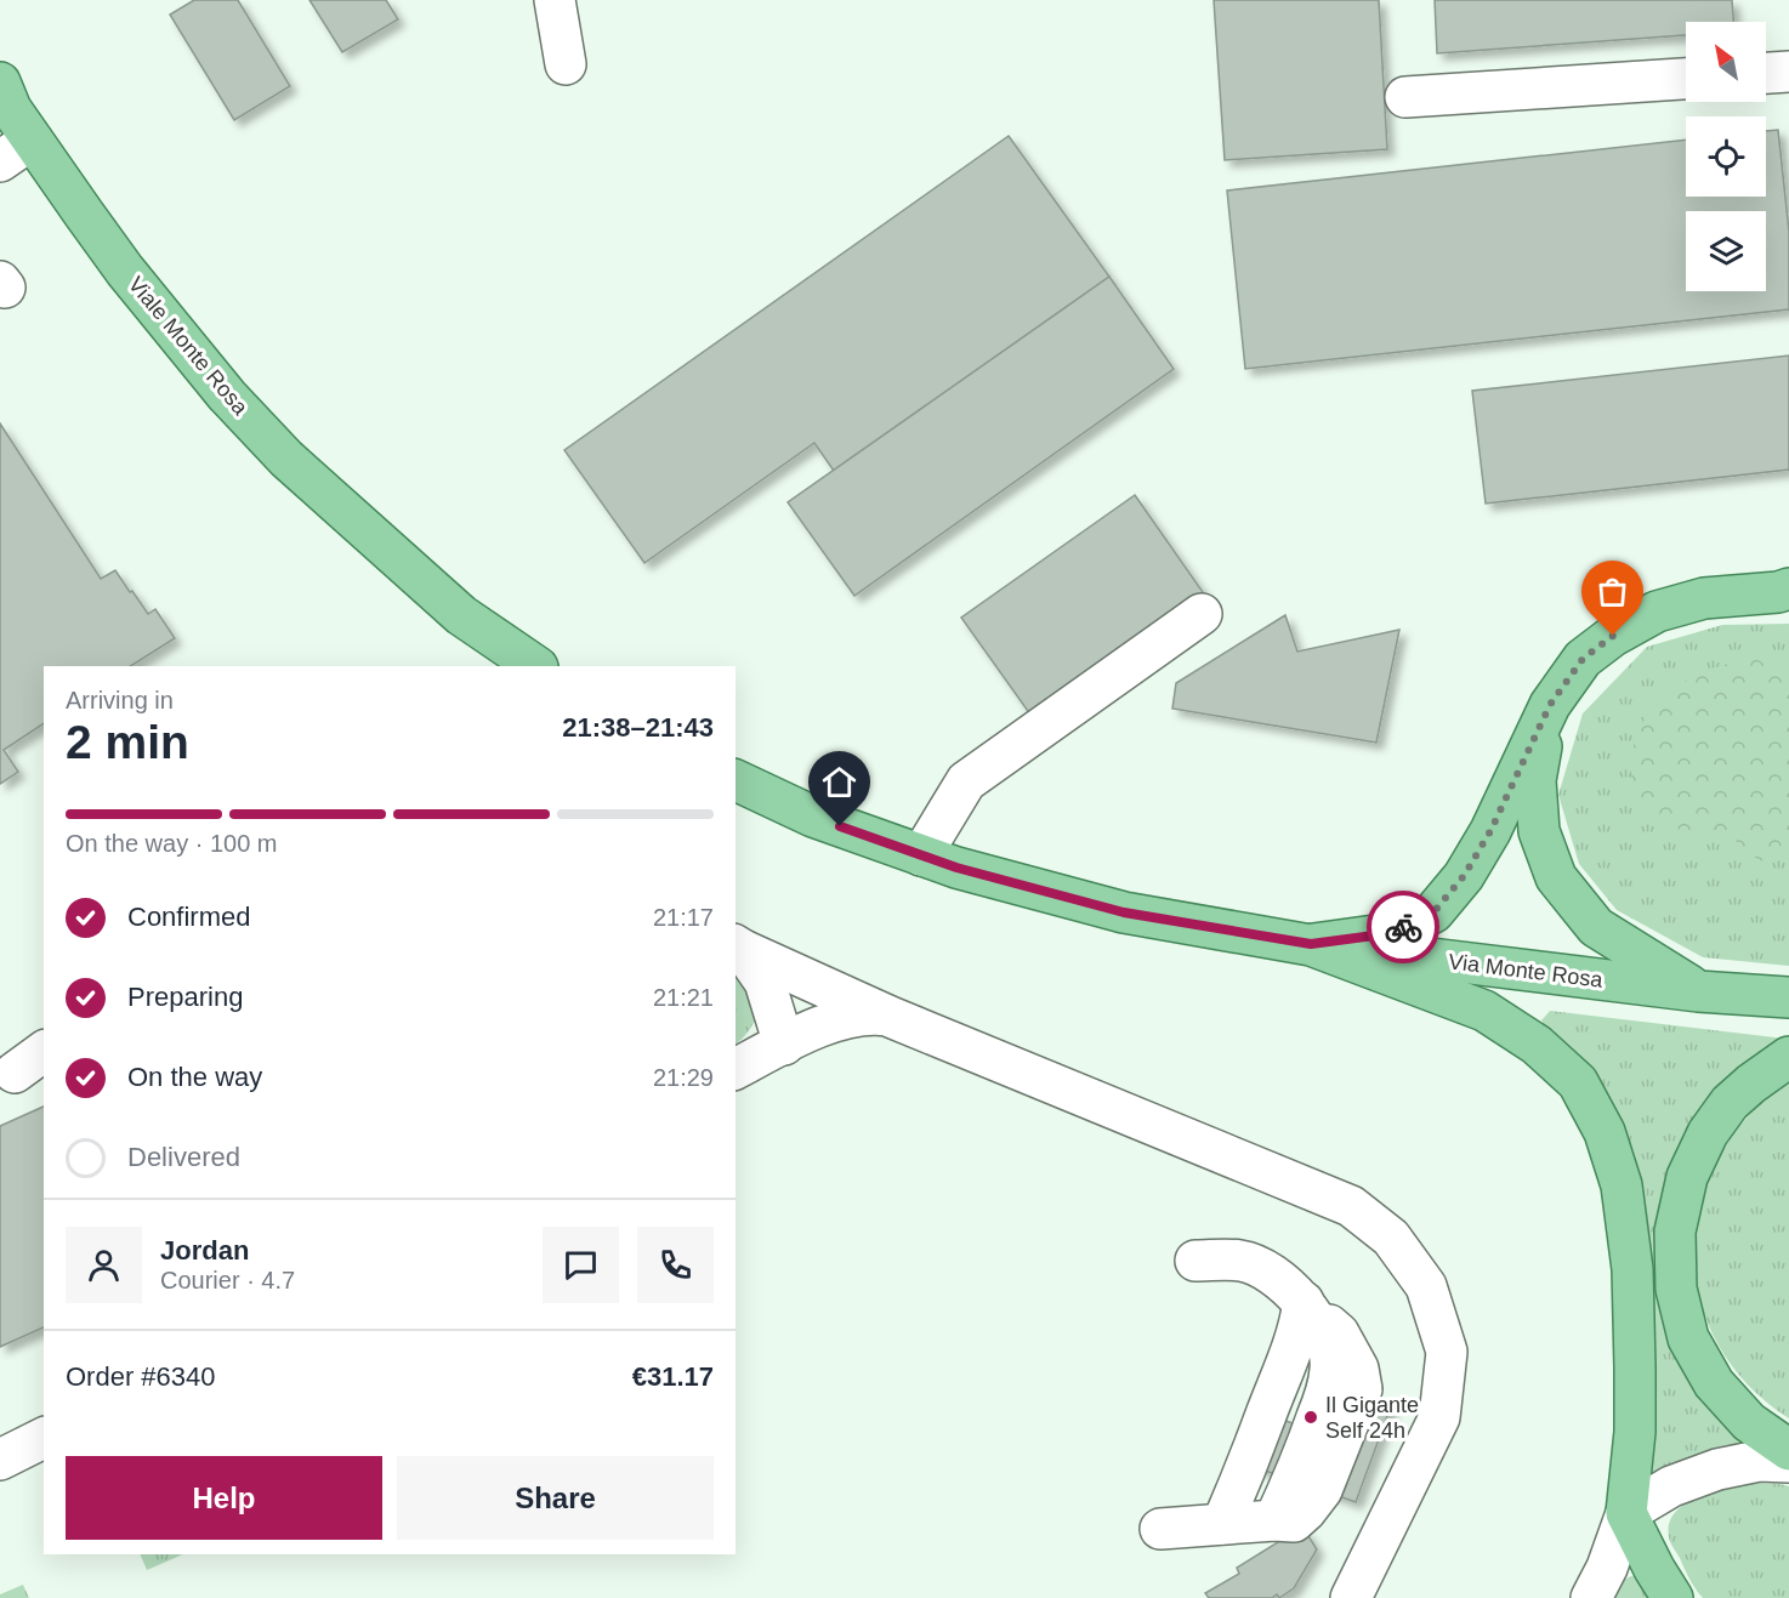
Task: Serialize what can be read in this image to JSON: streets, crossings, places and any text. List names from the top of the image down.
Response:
{
  "streets": {
    "main road": ["Viale Monte Rosa", "Via Monte Rosa"]
  },
  "places": ["Il Gigante Self 24h"],
  "north": "top left",
  "page": {
    "heading": ["2 min", "Arriving in", "21:38–21:43"],
    "panel": [
      "Jordan",
      "Courier · 4.7",
      "Order #6340",
      "€31.17"
    ],
    "bar": "On the way · 100 m",
    "list": [
      ["Confirmed", "21:17"],
      ["Preparing", "21:21"],
      ["On the way", "21:29"],
      "Delivered"
    ],
    "buttons": ["Help", "Share"]
  }
}
